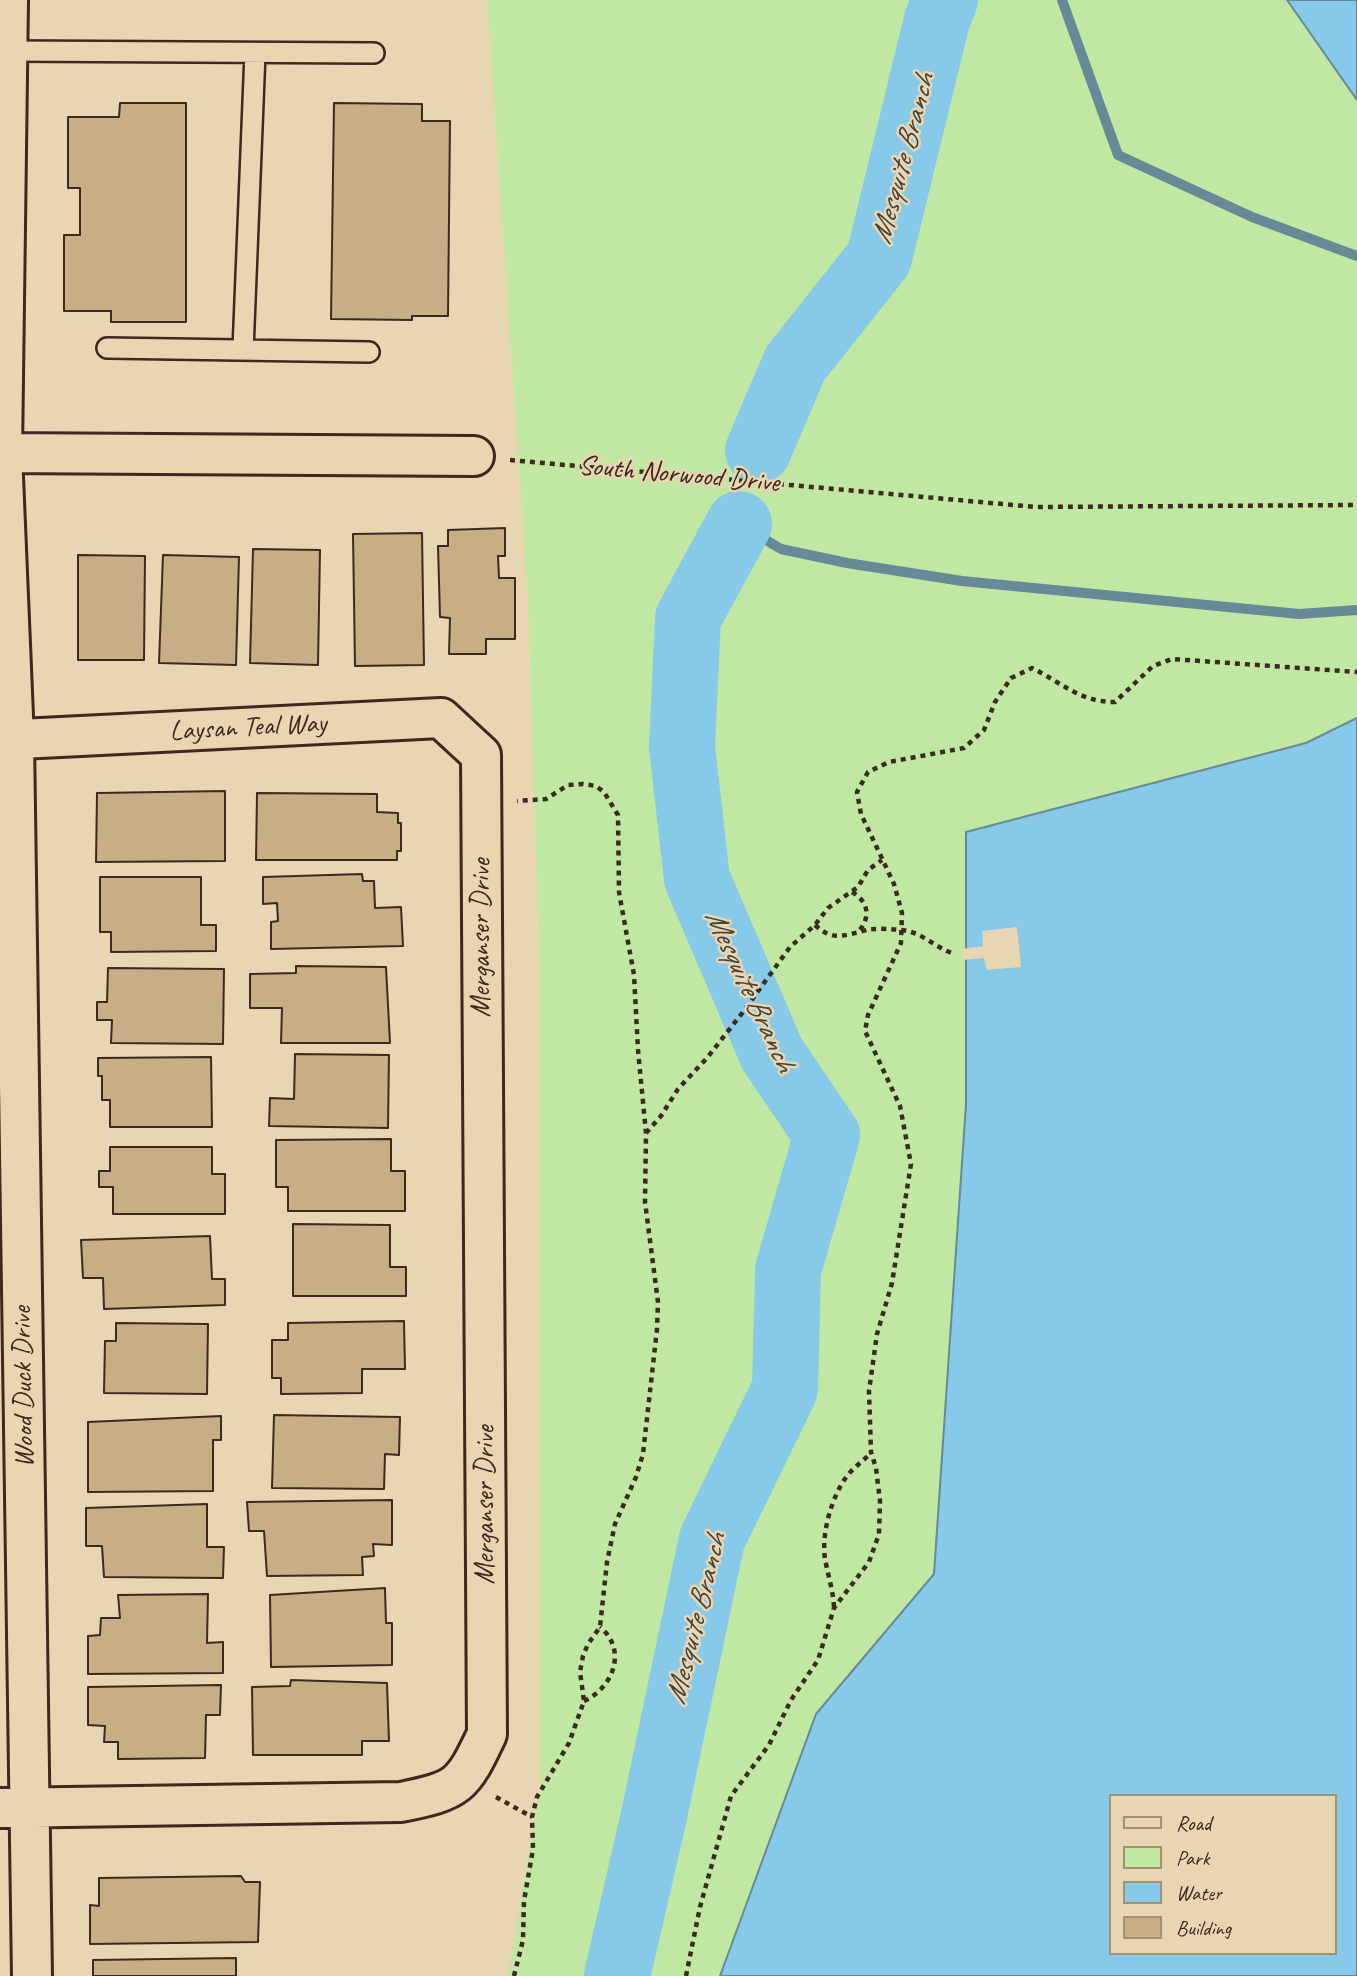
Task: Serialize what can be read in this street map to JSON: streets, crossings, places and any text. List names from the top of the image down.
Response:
{
  "streets": {
    "street": ["Laysan Teal Way", "Merganser Drive", "Wood Duck Drive"],
    "path": ["South Norwood Drive"]
  },
  "crossings": [
    ["Laysan Teal Way", "Merganser Drive"],
    ["Laysan Teal Way", "Wood Duck Drive"],
    ["Merganser Drive", "Wood Duck Drive"]
  ],
  "water": ["Mesquite Branch"],
  "legend": [
    "Road",
    "Park",
    "Water",
    "Building"
  ]
}
